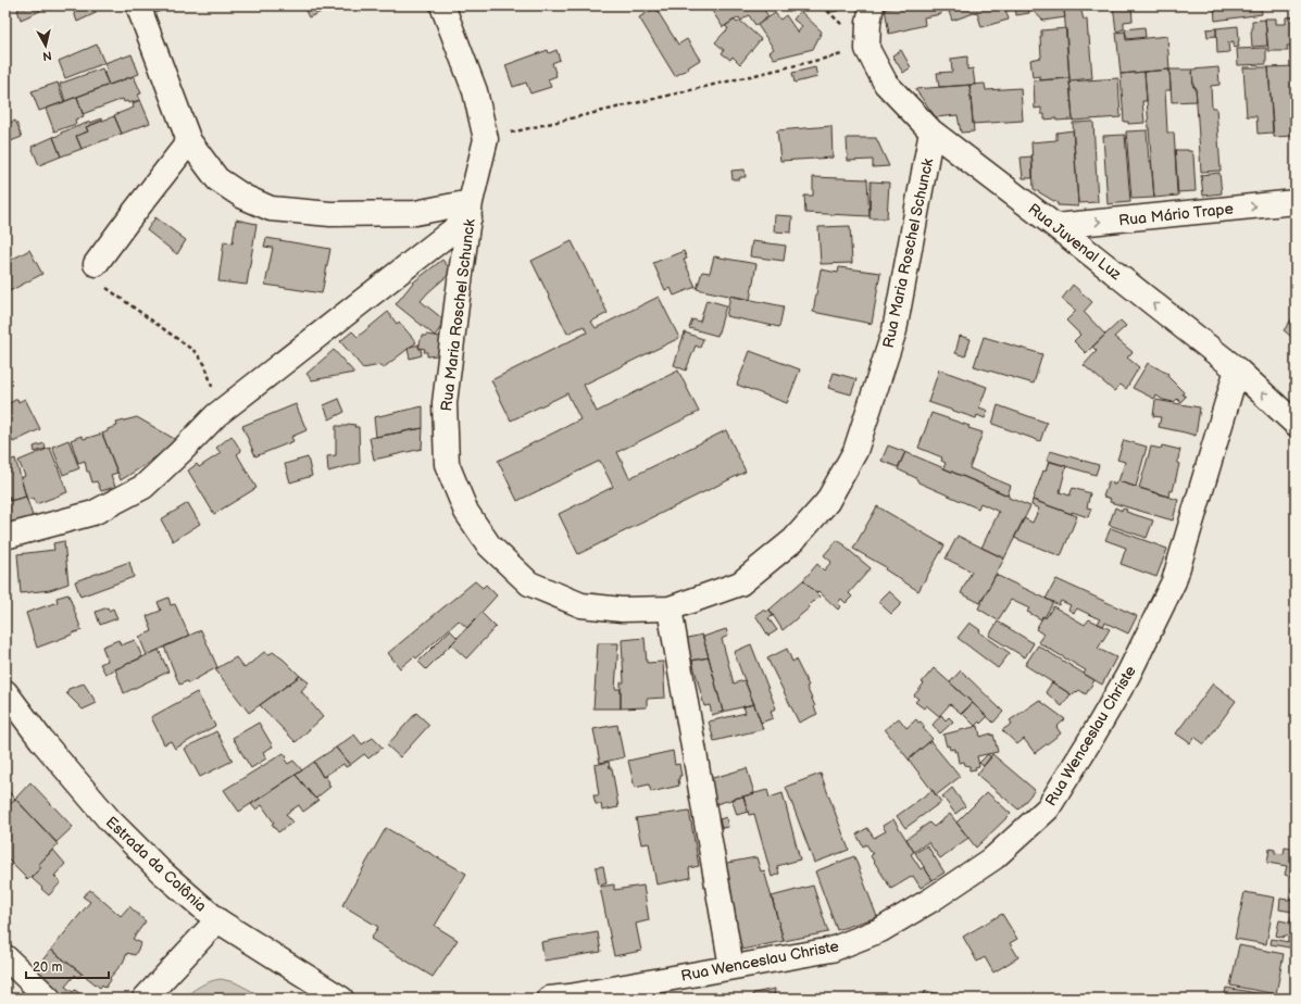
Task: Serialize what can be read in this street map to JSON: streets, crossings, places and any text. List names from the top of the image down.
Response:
{
  "streets": {
    "street": [
      "Rua Mário Trape",
      "Rua Juvenal Luz",
      "Rua Maria Roschel Schunck",
      "Rua Wenceslau Christe",
      "Estrada da Colônia"
    ]
  },
  "crossings": [
    ["Rua Mário Trape", "Rua Juvenal Luz"],
    ["Rua Juvenal Luz", "Rua Maria Roschel Schunck"],
    ["Rua Juvenal Luz", "Rua Wenceslau Christe"]
  ],
  "one_way": ["Rua Mário Trape", "Rua Juvenal Luz"],
  "scale_bar": "20 m",
  "north": "bottom"
}
